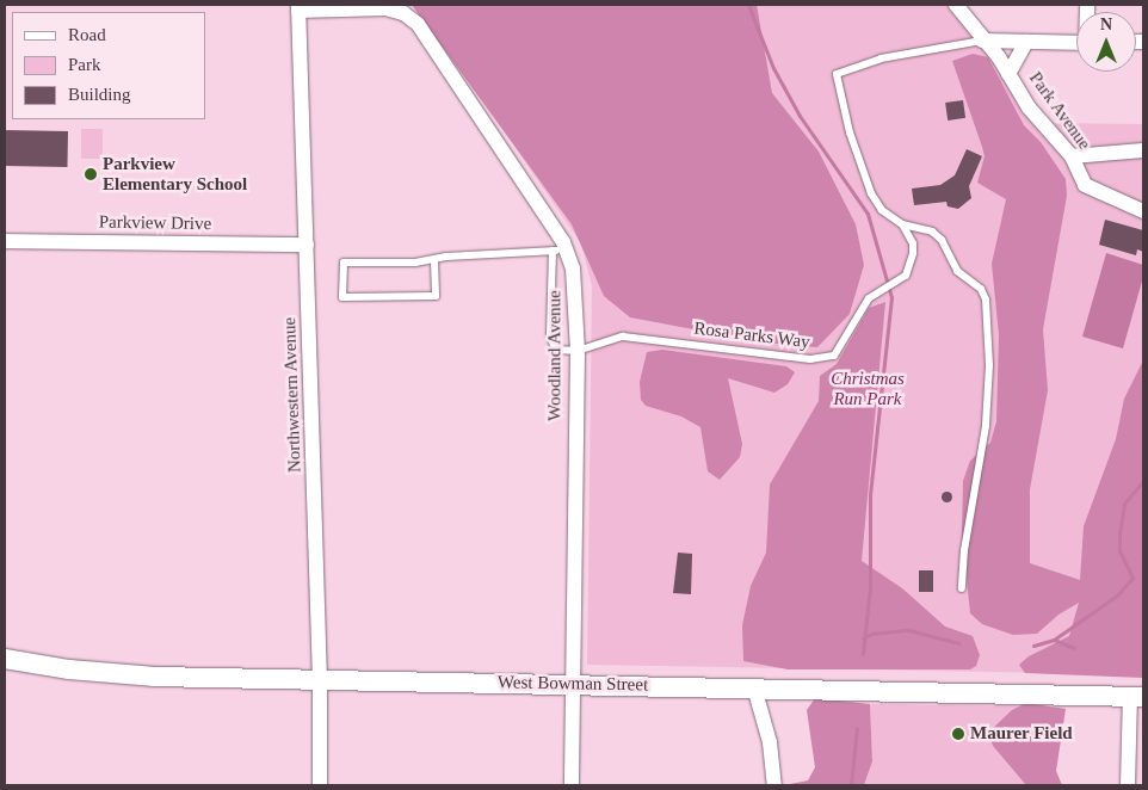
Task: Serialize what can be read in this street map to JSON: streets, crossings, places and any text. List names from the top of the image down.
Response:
{
  "streets": {
    "street": [
      "Park Avenue",
      "Parkview Drive",
      "Woodland Avenue",
      "Northwestern Avenue",
      "West Bowman Street"
    ],
    "lane": ["Rosa Parks Way"]
  },
  "crossings": [
    ["Park Avenue", "Rosa Parks Way"],
    ["Parkview Drive", "Northwestern Avenue"],
    ["Rosa Parks Way", "Woodland Avenue"],
    ["Woodland Avenue", "Northwestern Avenue"],
    ["Woodland Avenue", "West Bowman Street"],
    ["Northwestern Avenue", "West Bowman Street"]
  ],
  "parks": ["Christmas Run Park"],
  "places": ["Parkview Elementary School", "Maurer Field"],
  "legend": ["Road", "Park", "Building"],
  "north": "top"
}
